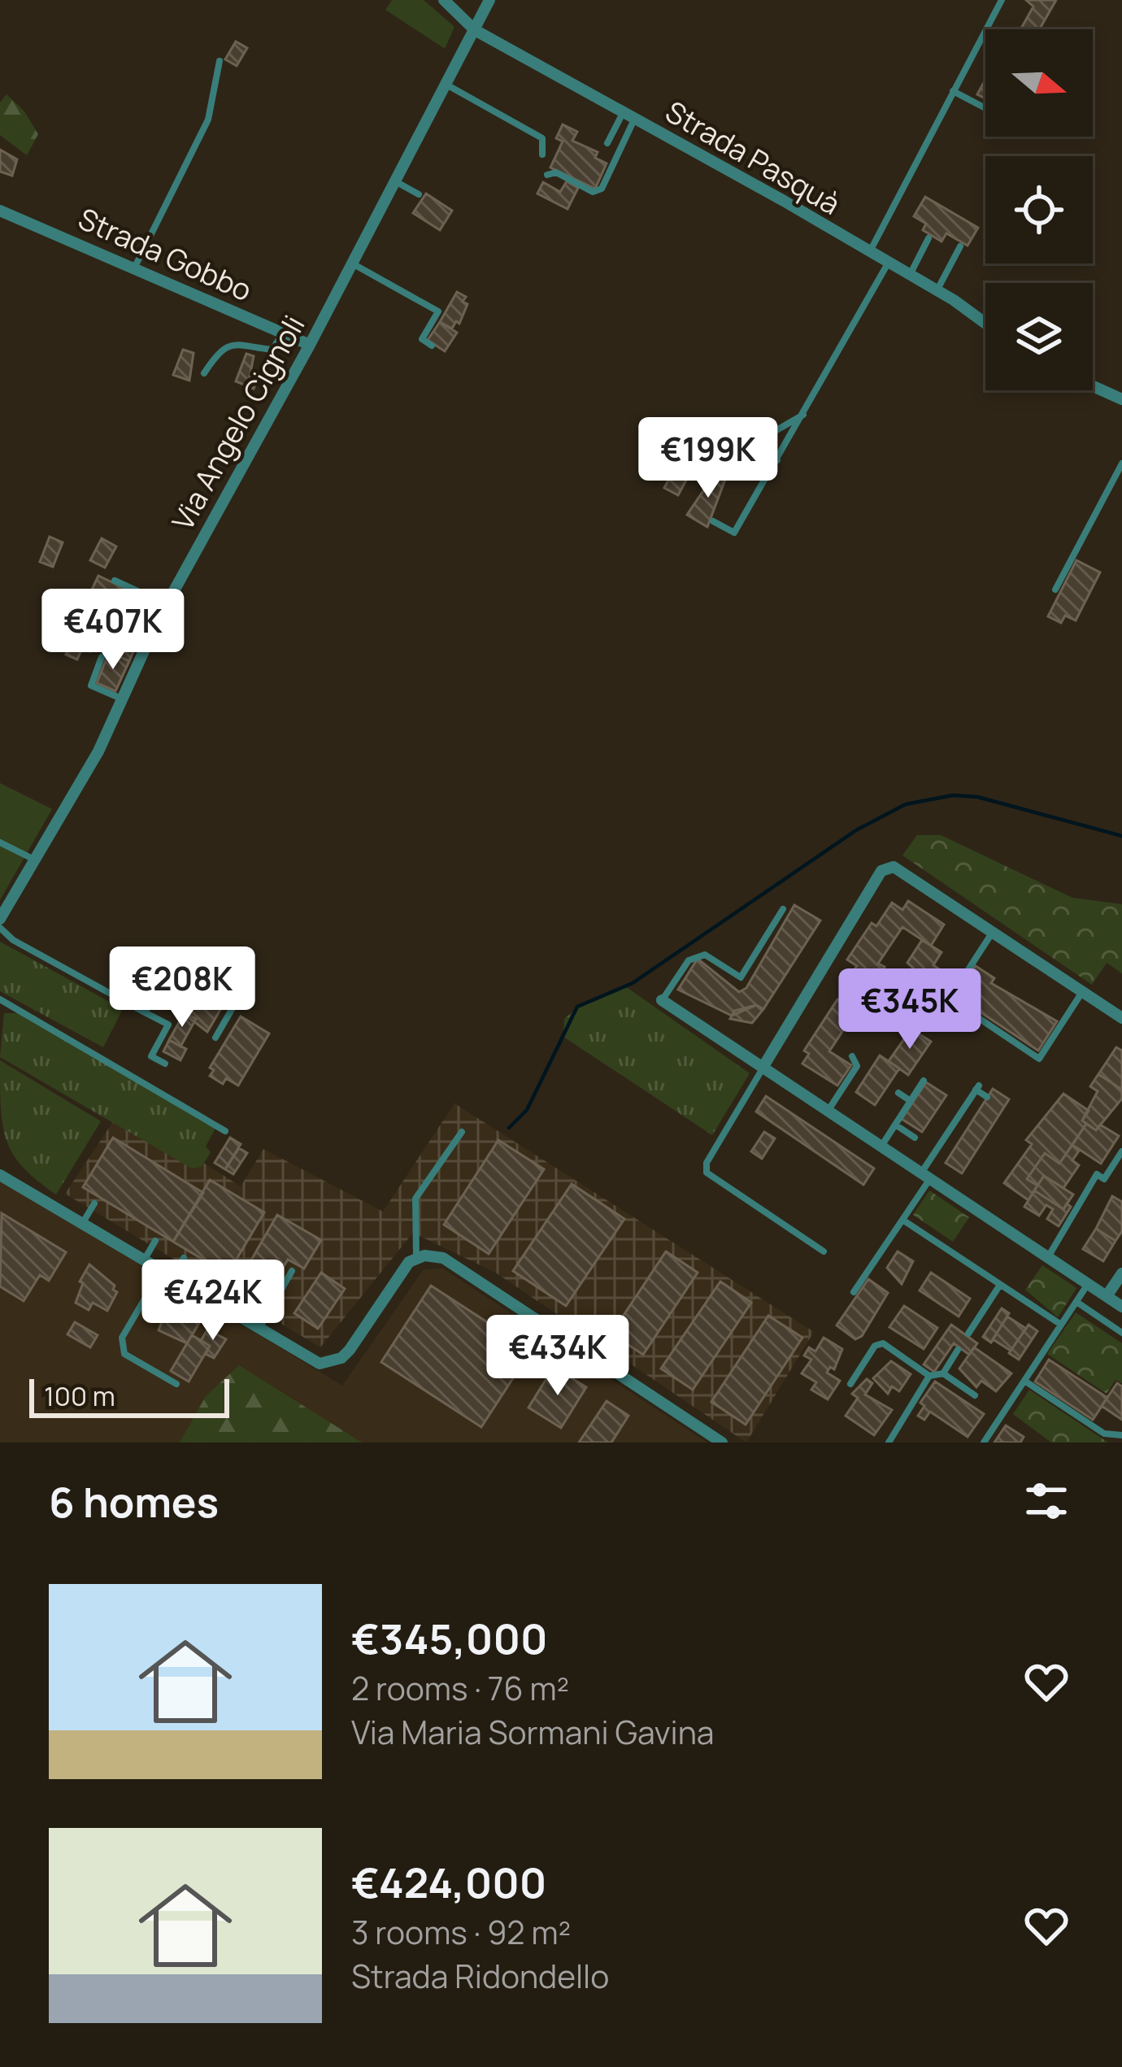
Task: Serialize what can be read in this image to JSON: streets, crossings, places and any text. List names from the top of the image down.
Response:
{
  "streets": {
    "street": ["Strada Pasquà", "Strada Gobbo", "Via Angelo Cignoli"]
  },
  "crossings": [
    ["Strada Pasquà", "Via Angelo Cignoli"],
    ["Strada Gobbo", "Via Angelo Cignoli"]
  ],
  "scale_bar": "100 m",
  "north": "right",
  "page": {
    "price": [
      "€199K",
      "€407K",
      "€208K",
      "€345K",
      "€424K",
      "€434K"
    ],
    "scale": "100 m",
    "heading": "6 homes",
    "list": [
      {
        "name": "€345,000",
        "note": "2 rooms · 76 m² · Via Maria Sormani Gavina"
      },
      {
        "name": "€424,000",
        "note": "3 rooms · 92 m² · Strada Ridondello"
      }
    ]
  }
}
